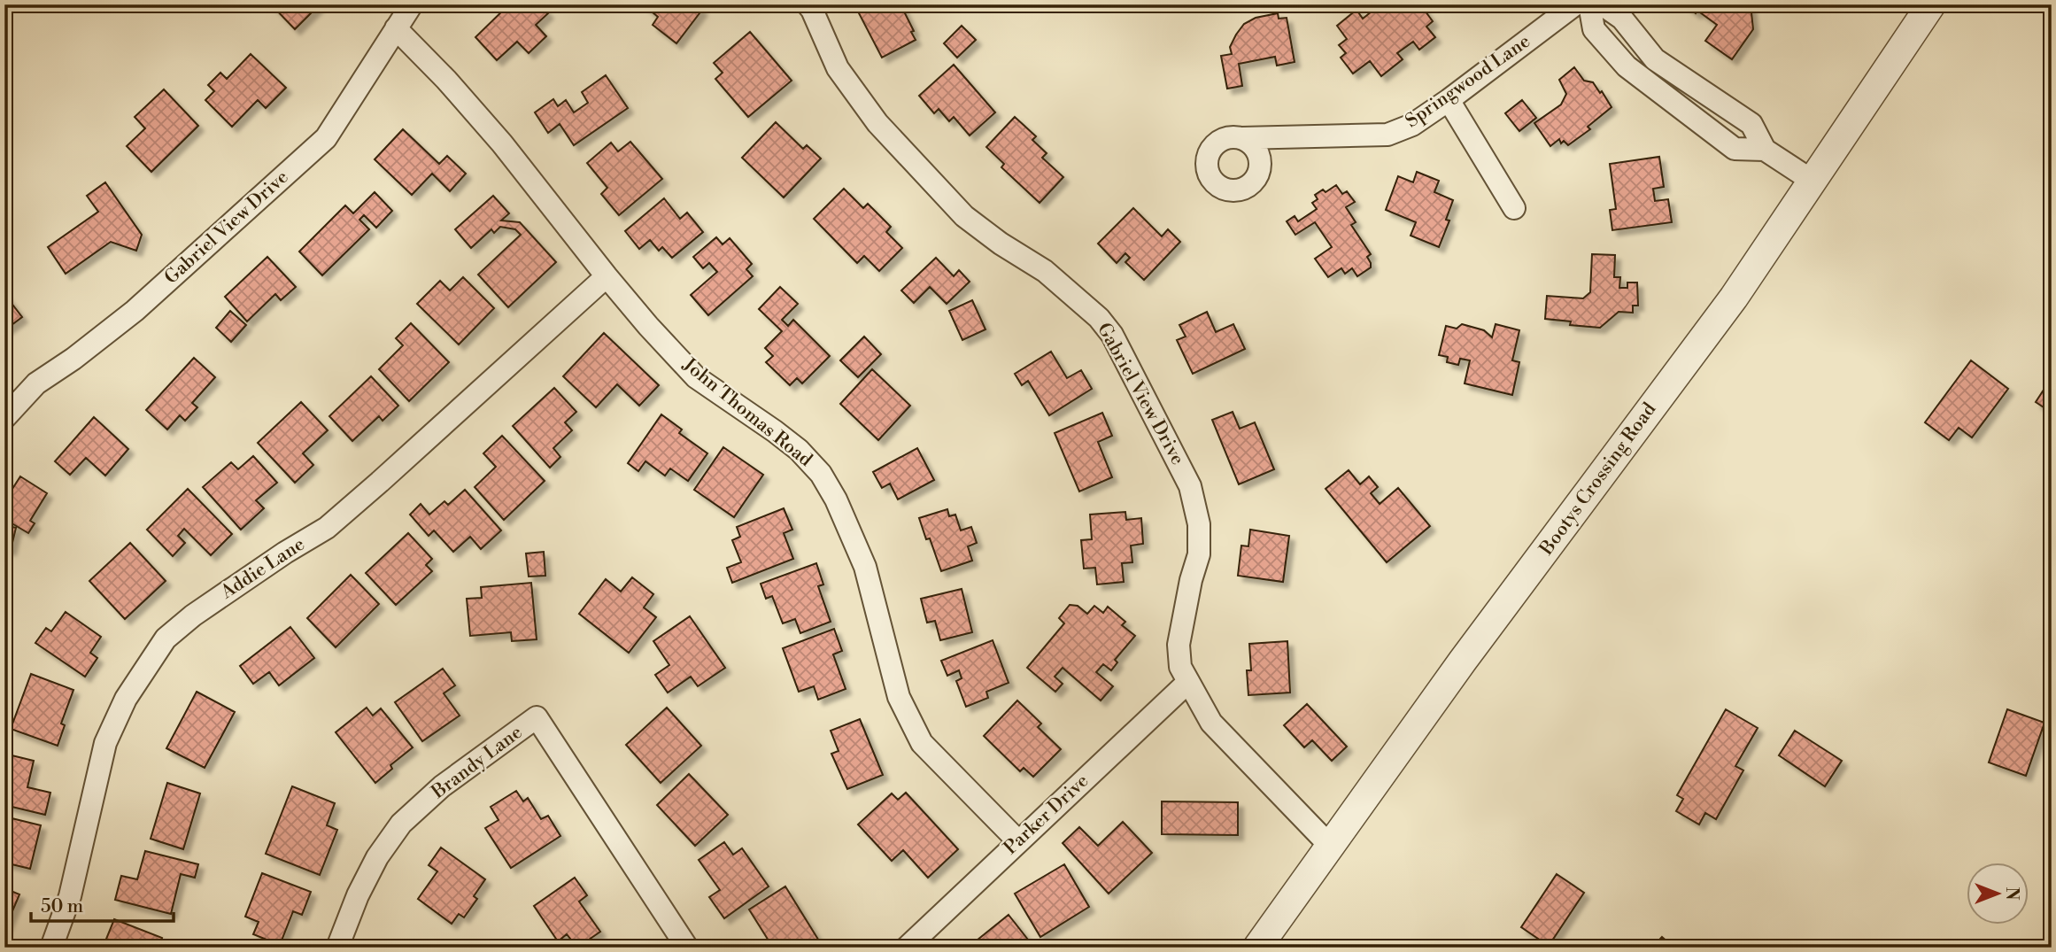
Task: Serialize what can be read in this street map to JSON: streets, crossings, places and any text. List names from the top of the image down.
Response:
{
  "streets": {
    "street": [
      "Springwood Lane",
      "Gabriel View Drive",
      "John Thomas Road",
      "Bootys Crossing Road",
      "Addie Lane",
      "Brandy Lane",
      "Parker Drive"
    ]
  },
  "crossings": [
    ["Gabriel View Drive", "John Thomas Road"],
    ["Gabriel View Drive", "Bootys Crossing Road"],
    ["Gabriel View Drive", "Parker Drive"],
    ["John Thomas Road", "Addie Lane"],
    ["John Thomas Road", "Parker Drive"]
  ],
  "scale_bar": "50 m",
  "north": "right"
}
